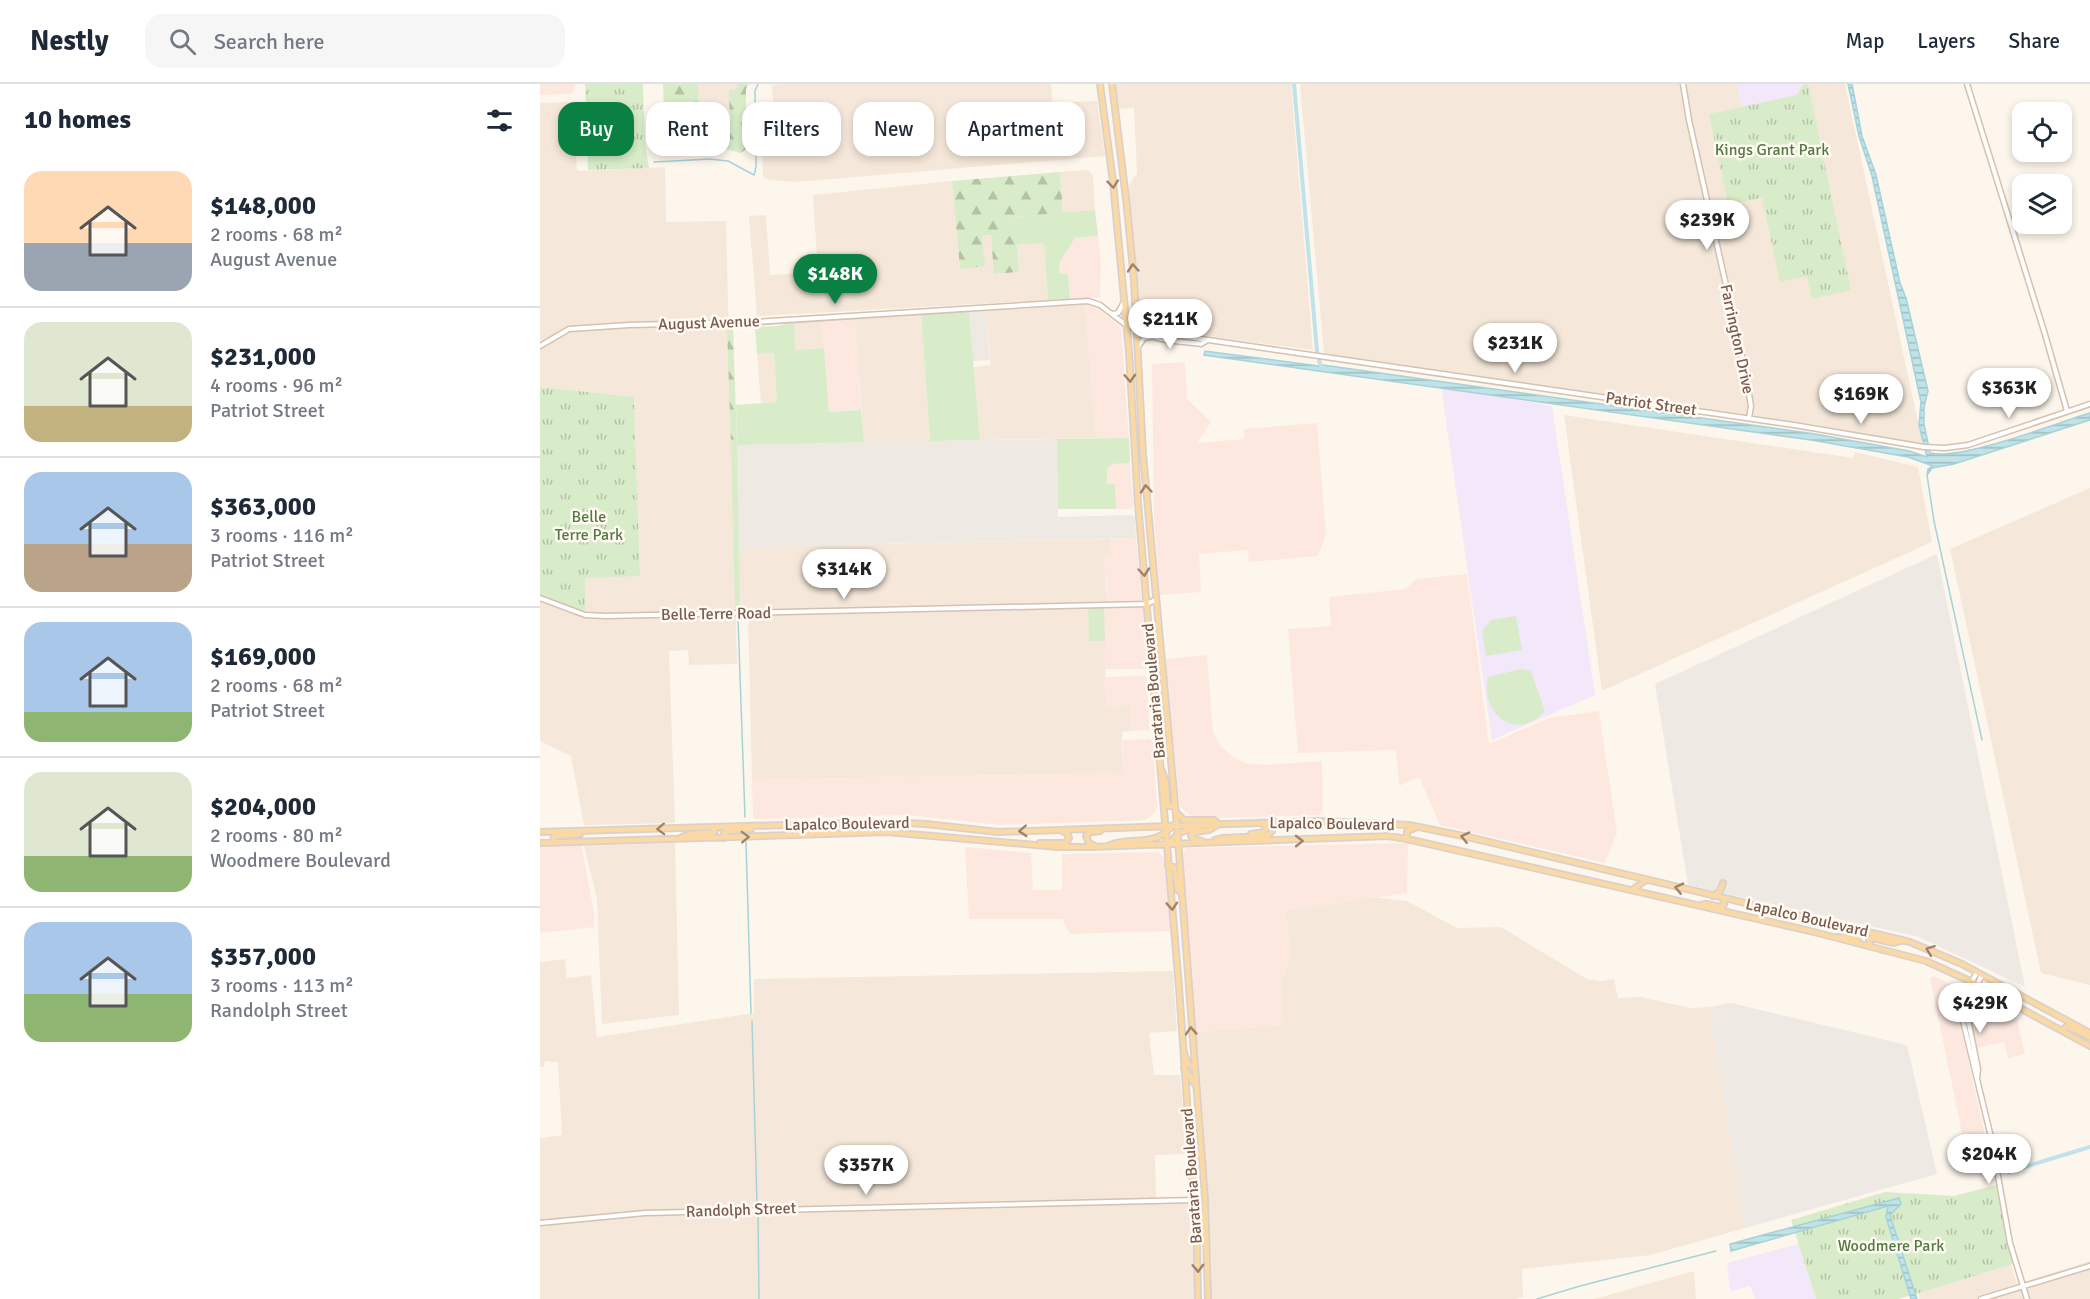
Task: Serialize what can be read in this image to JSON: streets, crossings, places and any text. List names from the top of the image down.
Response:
{
  "streets": {
    "main road": ["Barataria Boulevard", "Lapalco Boulevard"],
    "street": [
      "August Avenue",
      "Farrington Drive",
      "Patriot Street",
      "Belle Terre Road",
      "Randolph Street"
    ]
  },
  "crossings": [
    ["August Avenue", "Patriot Street"],
    ["August Avenue", "Barataria Boulevard"],
    ["Farrington Drive", "Patriot Street"],
    ["Patriot Street", "Barataria Boulevard"],
    ["Belle Terre Road", "Barataria Boulevard"],
    ["Barataria Boulevard", "Lapalco Boulevard"],
    ["Barataria Boulevard", "Randolph Street"]
  ],
  "parks": ["Kings Grant Park", "Belle Terre Park", "Woodmere Park"],
  "page": {
    "header": "Nestly",
    "search": "Search here",
    "nav": ["Map", "Layers", "Share"],
    "heading": "10 homes",
    "chip": [
      "Buy",
      "Rent",
      "Filters",
      "New",
      "Apartment"
    ],
    "list": [
      {
        "name": "$148,000",
        "note": "2 rooms · 68 m² · August Avenue"
      },
      {
        "name": "$231,000",
        "note": "4 rooms · 96 m² · Patriot Street"
      },
      {
        "name": "$363,000",
        "note": "3 rooms · 116 m² · Patriot Street"
      },
      {
        "name": "$169,000",
        "note": "2 rooms · 68 m² · Patriot Street"
      },
      {
        "name": "$204,000",
        "note": "2 rooms · 80 m² · Woodmere Boulevard"
      },
      {
        "name": "$357,000",
        "note": "3 rooms · 113 m² · Randolph Street"
      }
    ],
    "price": [
      "$239K",
      "$148K",
      "$211K",
      "$231K",
      "$363K",
      "$169K",
      "$314K",
      "$429K",
      "$204K",
      "$357K"
    ]
  }
}
